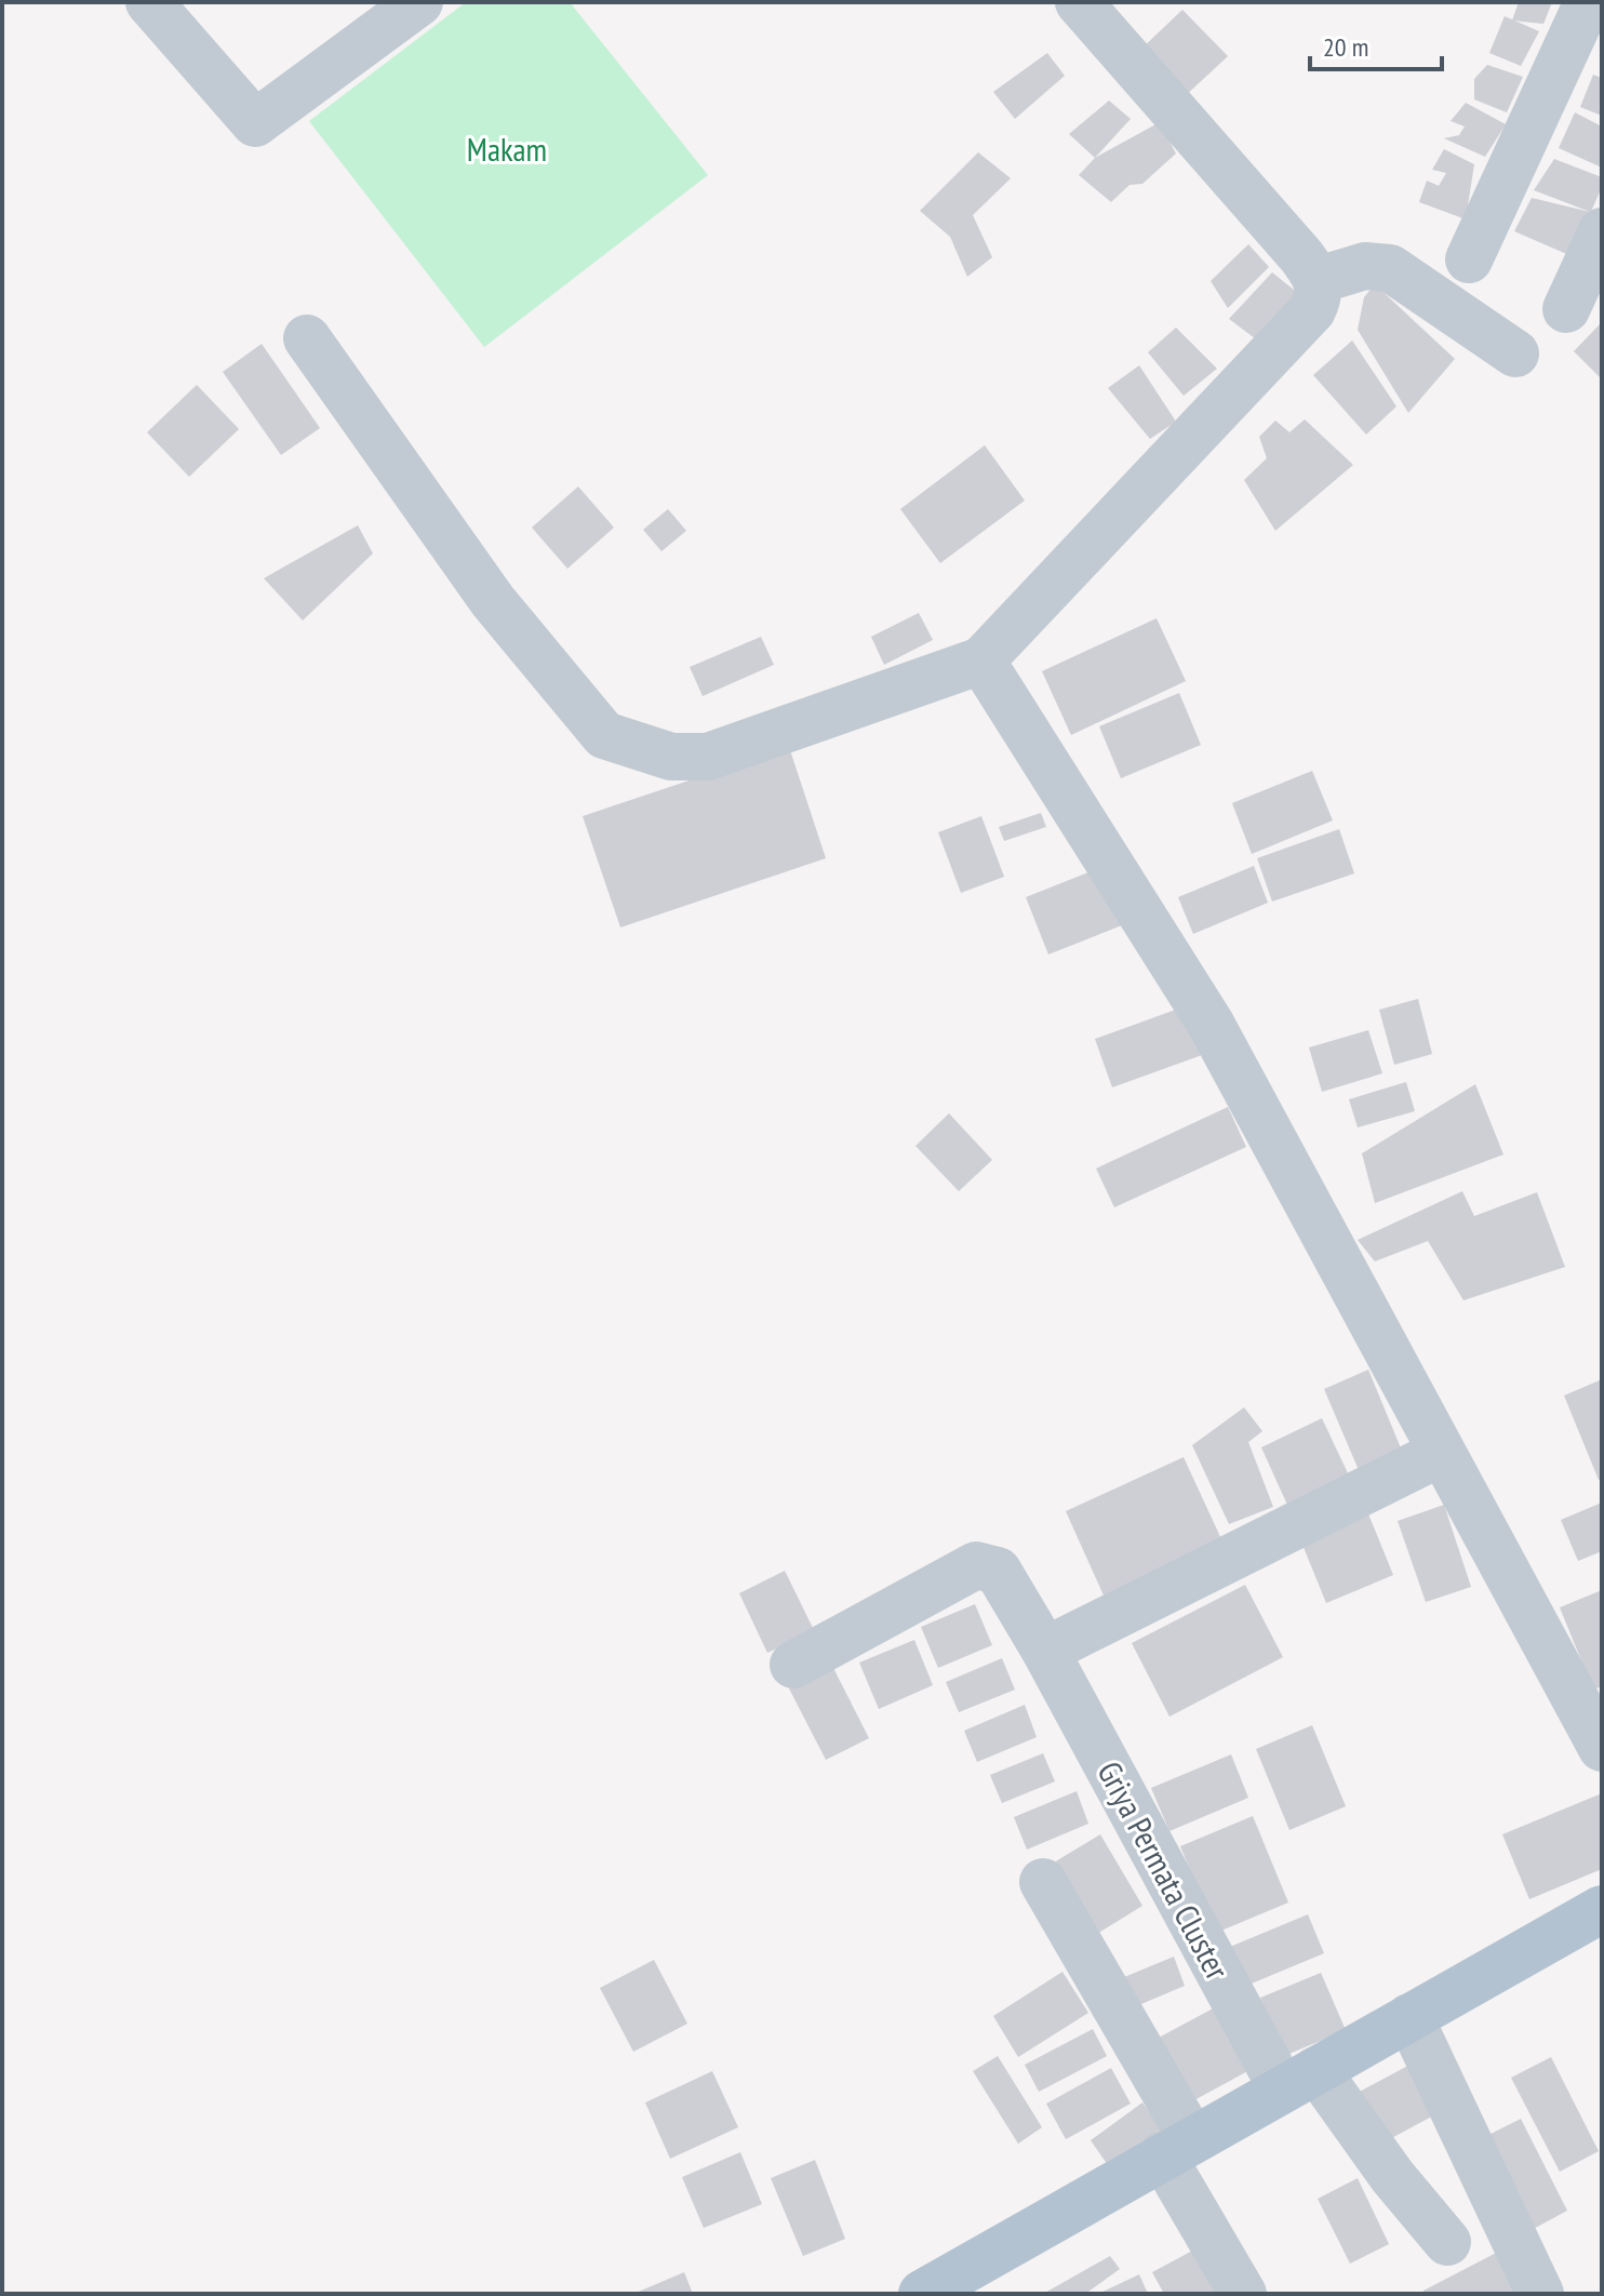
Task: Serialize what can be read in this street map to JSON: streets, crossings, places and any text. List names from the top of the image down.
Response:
{
  "streets": {
    "street": ["Griya Permata Cluster"]
  },
  "parks": ["Makam"],
  "scale_bar": "20 m"
}
